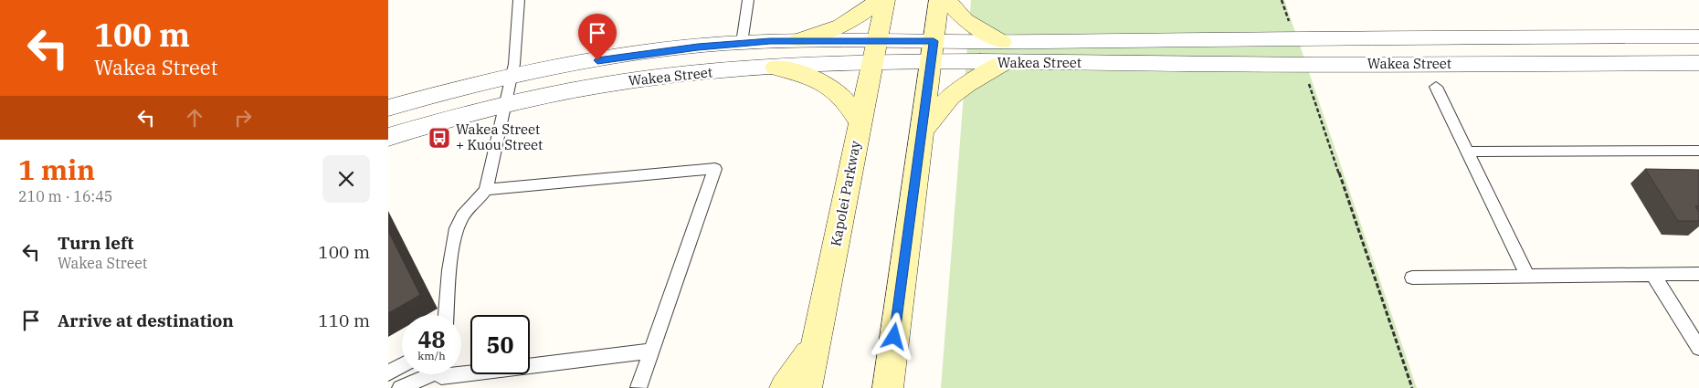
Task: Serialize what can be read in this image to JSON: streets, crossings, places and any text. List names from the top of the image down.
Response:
{
  "streets": {
    "main road": ["Kapolei Parkway"],
    "street": ["Wakea Street"]
  },
  "crossings": [
    ["Wakea Street", "Kapolei Parkway"]
  ],
  "places": {
    "bus stop": ["Wakea Street + Kuou Street"]
  },
  "page": {
    "turn": ["100 m", "Wakea Street"],
    "heading": ["1 min", "210 m · 16:45"],
    "list": [
      {
        "name": "Turn left",
        "note": "Wakea Street",
        "value": "100 m"
      },
      {
        "name": "Arrive at destination",
        "value": "110 m"
      }
    ],
    "speed": "48 km/h",
    "limit": "50"
  }
}
